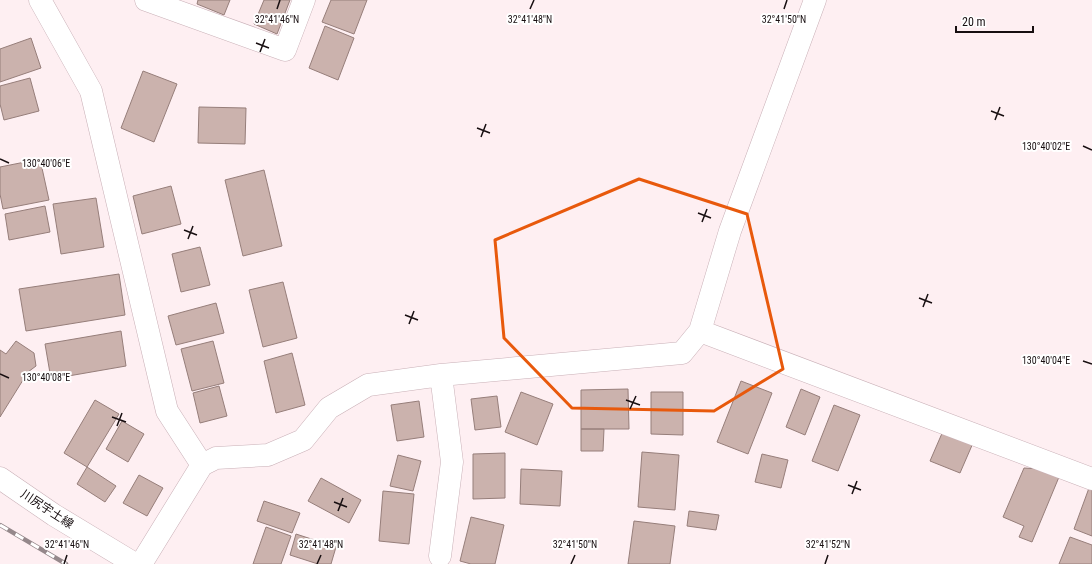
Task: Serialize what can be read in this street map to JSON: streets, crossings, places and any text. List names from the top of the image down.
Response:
{
  "streets": {
    "street": ["川尻宇土線"]
  },
  "scale_bar": "20 m",
  "coordinates": [
    "32°41'46\"N",
    "32°41'48\"N",
    "32°41'50\"N",
    "130°40'02\"E",
    "130°40'06\"E",
    "130°40'04\"E",
    "130°40'08\"E",
    "32°41'52\"N"
  ]
}
